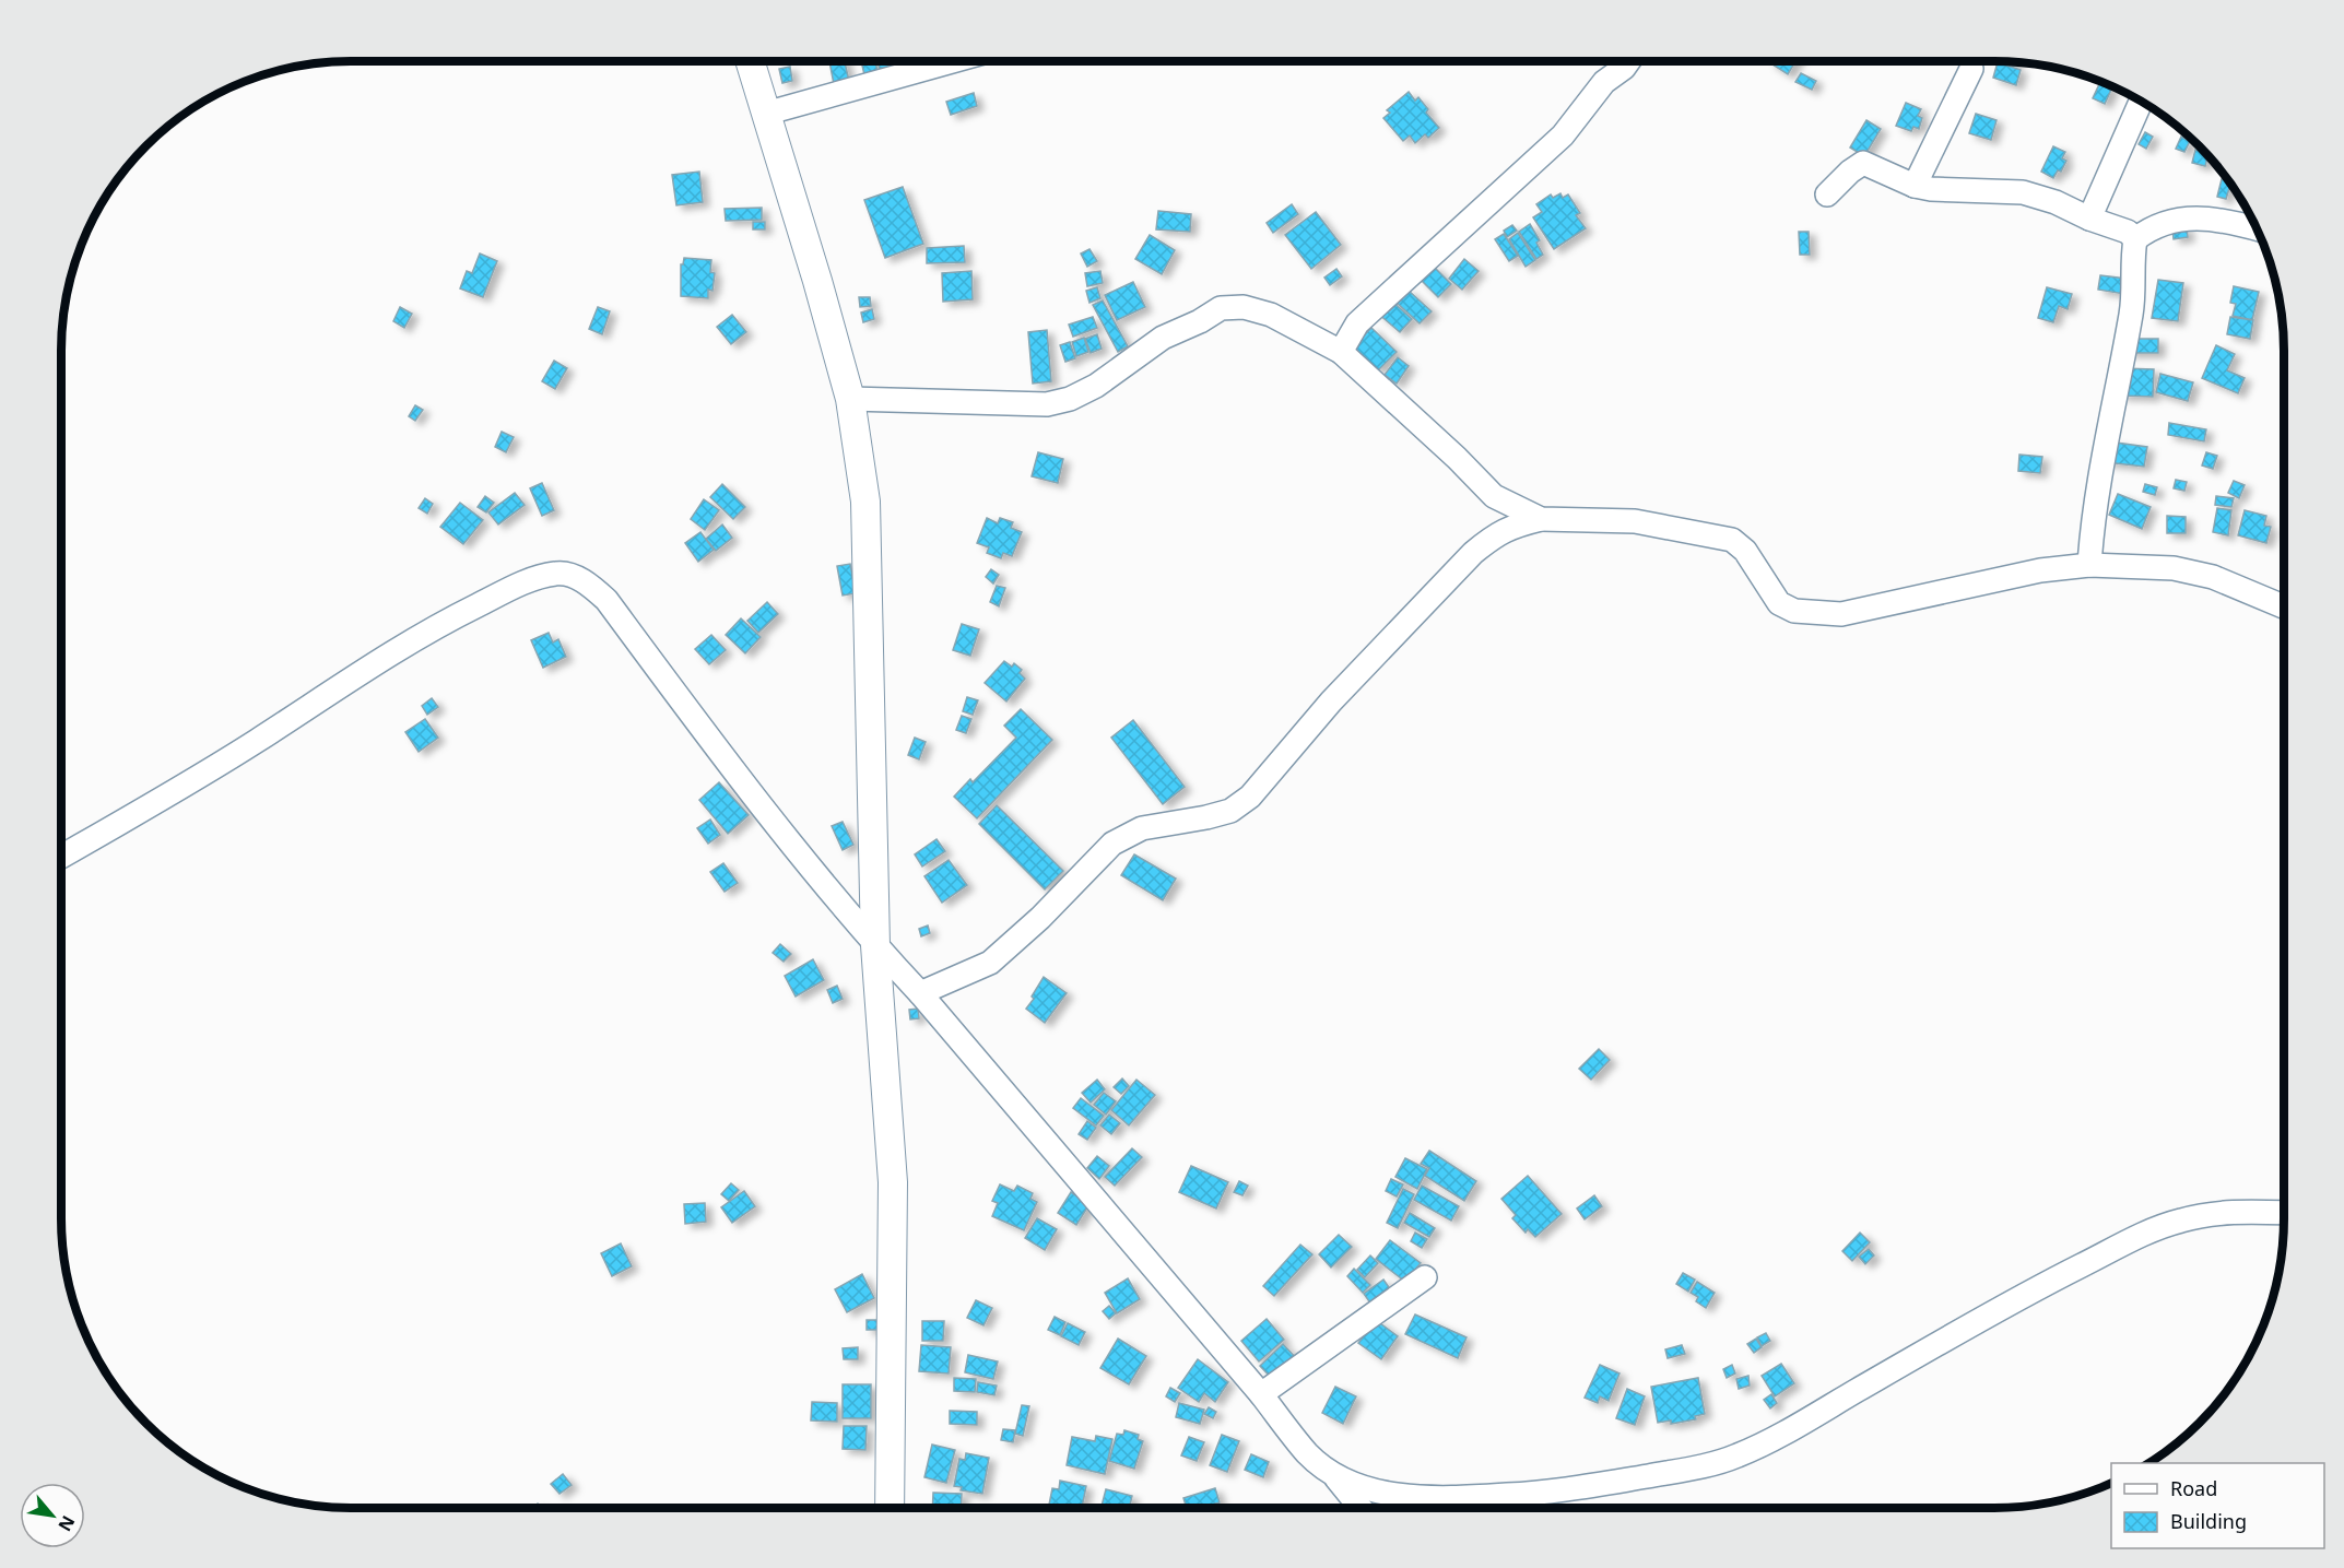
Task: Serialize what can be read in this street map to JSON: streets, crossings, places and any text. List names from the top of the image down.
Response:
{
  "legend": ["Road", "Building"],
  "north": "bottom right"
}
